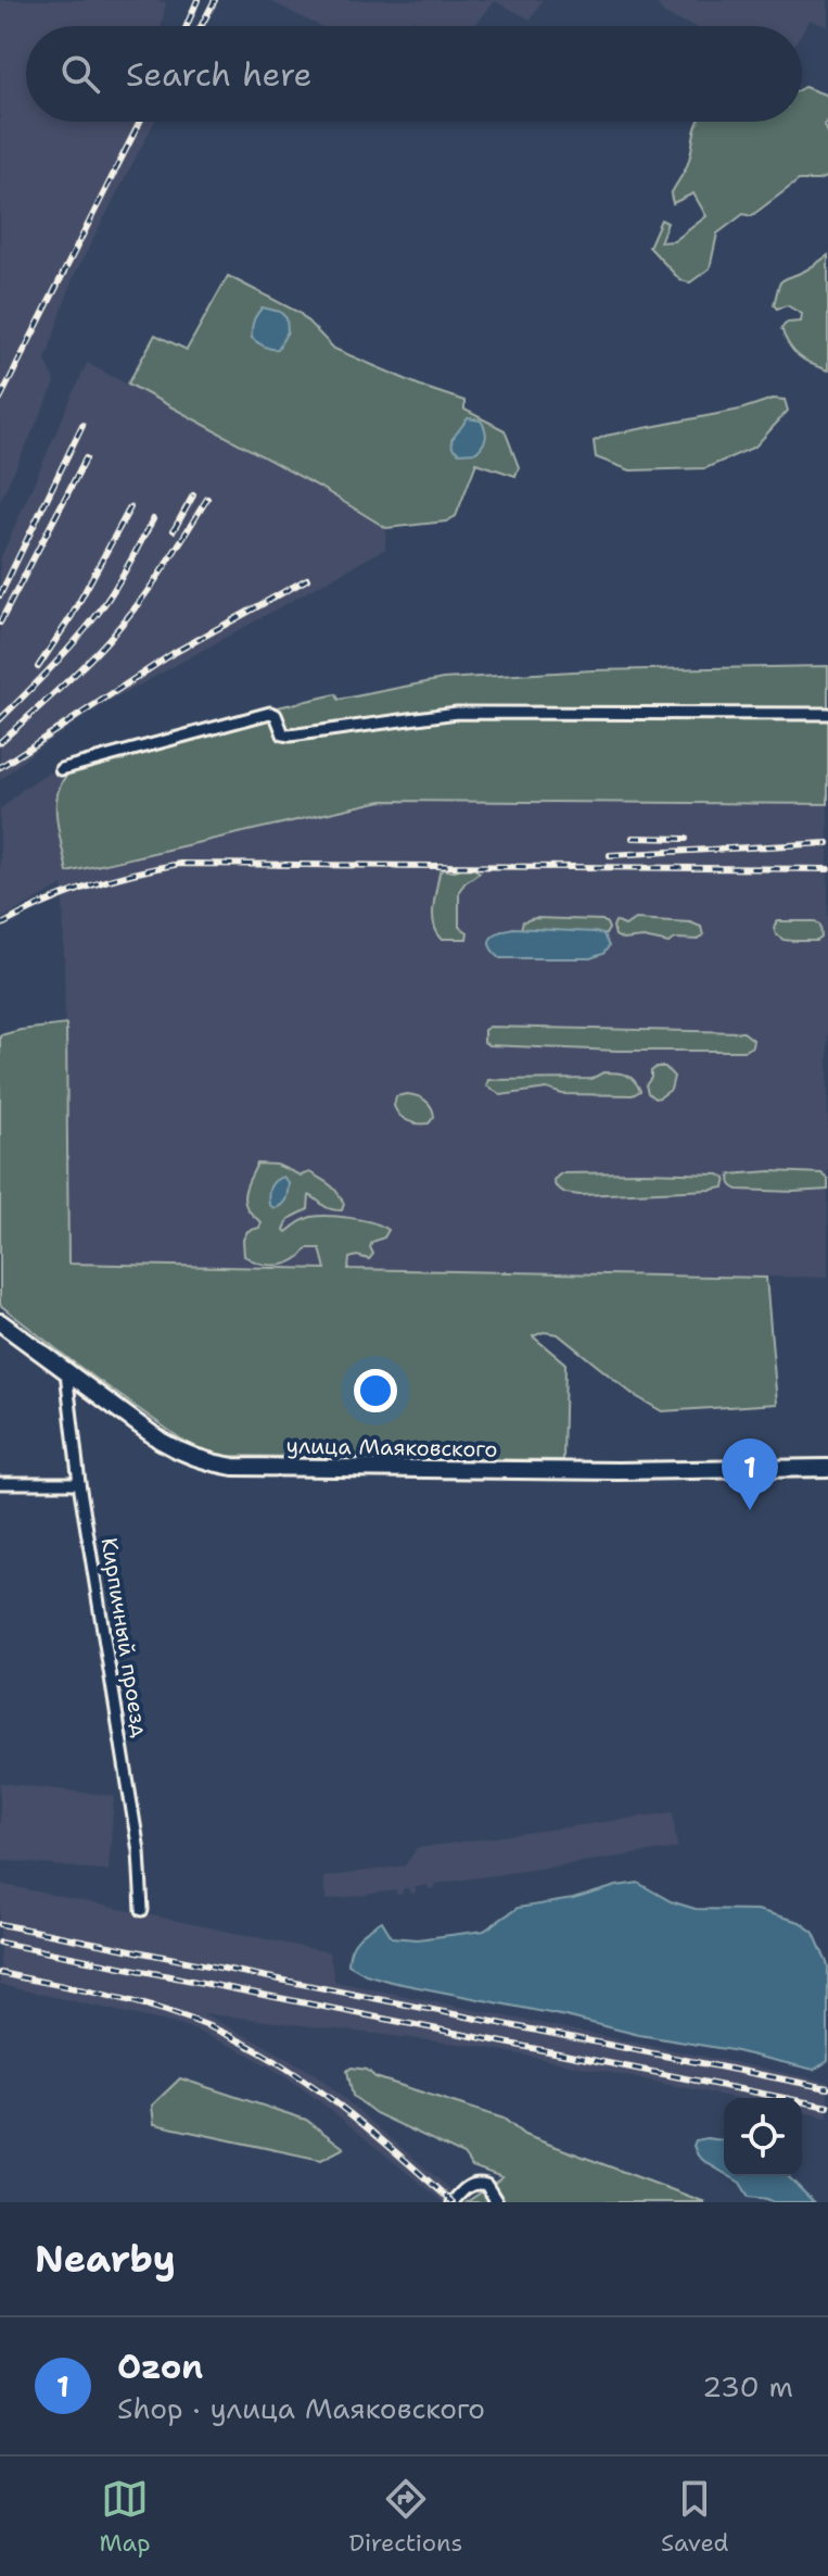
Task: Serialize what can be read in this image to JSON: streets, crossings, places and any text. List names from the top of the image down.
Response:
{
  "streets": {
    "street": ["улица Маяковского", "Кирпичный проезд"]
  },
  "crossings": [
    ["улица Маяковского", "Кирпичный проезд"]
  ],
  "page": {
    "search": "Search here",
    "pins": "1",
    "heading": "Nearby",
    "list": [
      {
        "mark": "1",
        "name": "Ozon",
        "note": "Shop · улица Маяковского",
        "value": "230 m"
      }
    ],
    "nav": ["Map", "Directions", "Saved"]
  }
}
